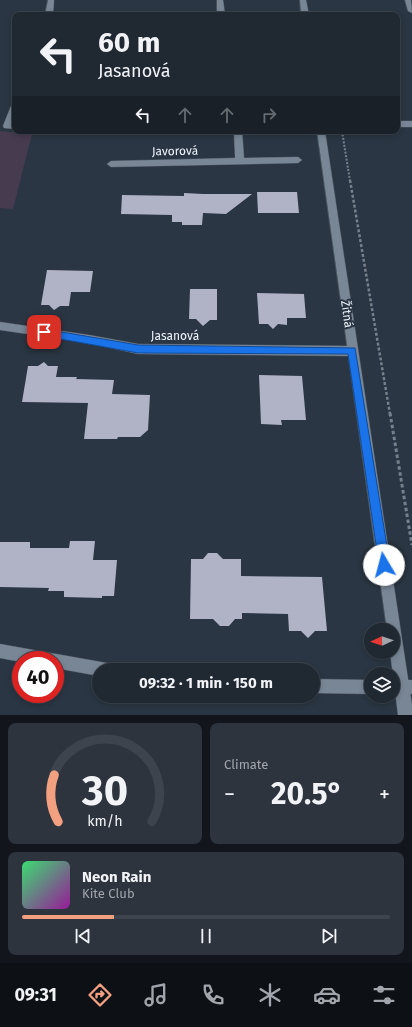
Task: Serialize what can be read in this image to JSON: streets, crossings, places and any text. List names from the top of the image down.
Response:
{
  "streets": {
    "street": ["Javorová", "Žitná", "Jasanová"]
  },
  "crossings": [
    ["Žitná", "Jasanová"]
  ],
  "north": "left",
  "page": {
    "turn": ["60 m", "Jasanová"],
    "limit": "40",
    "trip": "09:32 · 1 min · 150 m",
    "tile": "Climate",
    "heat": ["−", "20.5°", "+"],
    "song": ["Neon Rain", "Kite Club"],
    "tabs": "09:31",
    "gauge": ["30", "km/h"]
  }
}
